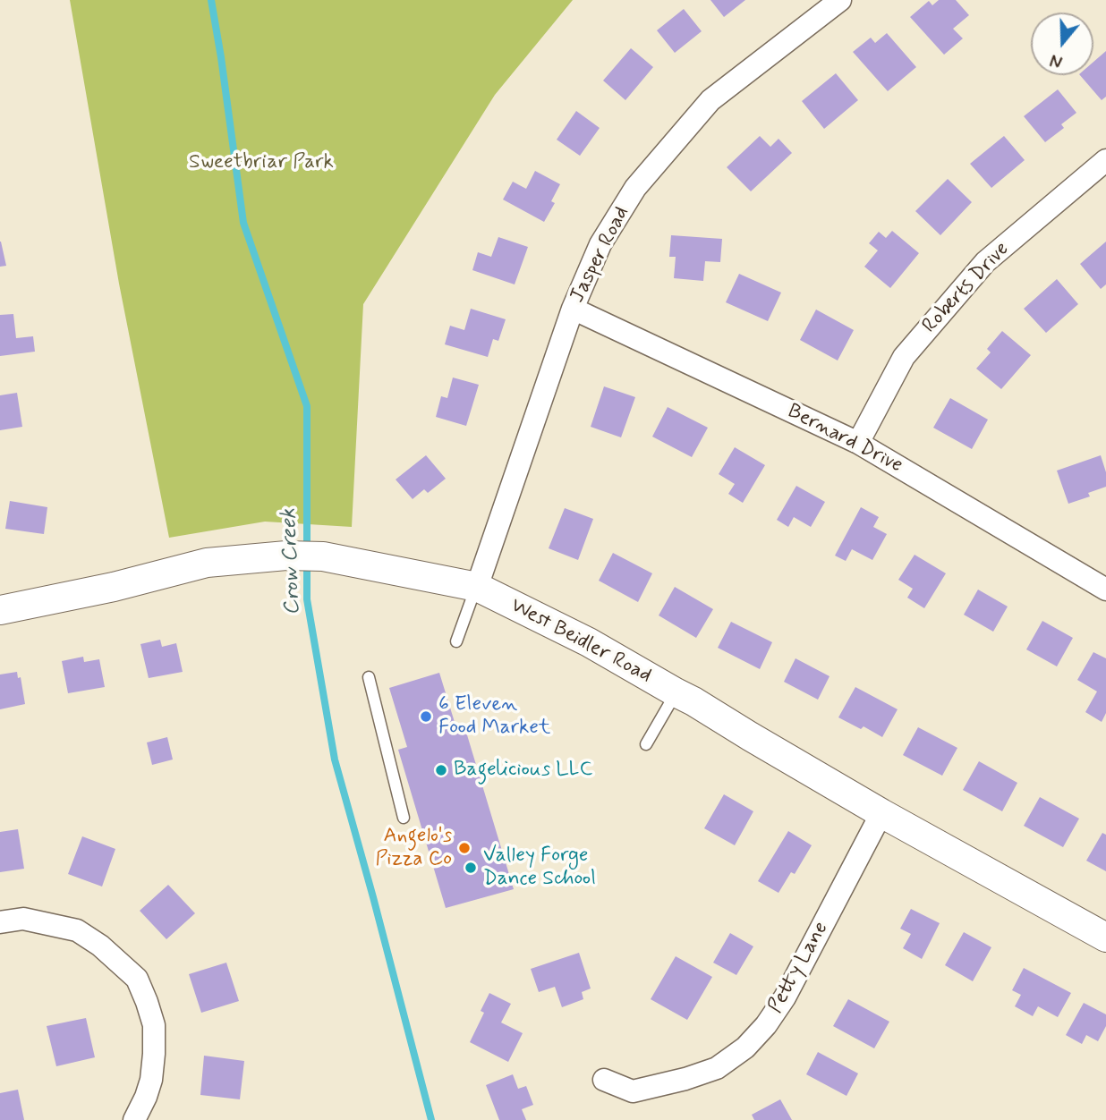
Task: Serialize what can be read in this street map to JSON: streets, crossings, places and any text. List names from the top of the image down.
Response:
{
  "streets": {
    "street": [
      "Jasper Road",
      "Roberts Drive",
      "Bernard Drive",
      "West Beidler Road",
      "Petty Lane"
    ]
  },
  "crossings": [
    ["Jasper Road", "Bernard Drive"],
    ["Jasper Road", "West Beidler Road"],
    ["Roberts Drive", "Bernard Drive"],
    ["West Beidler Road", "Petty Lane"]
  ],
  "water": ["Crow Creek"],
  "parks": ["Sweetbriar Park"],
  "places": [
    "6 Eleven Food Market",
    "Bagelicious LLC",
    "Angelo's Pizza Co",
    "Valley Forge Dance School"
  ],
  "north": "bottom"
}
